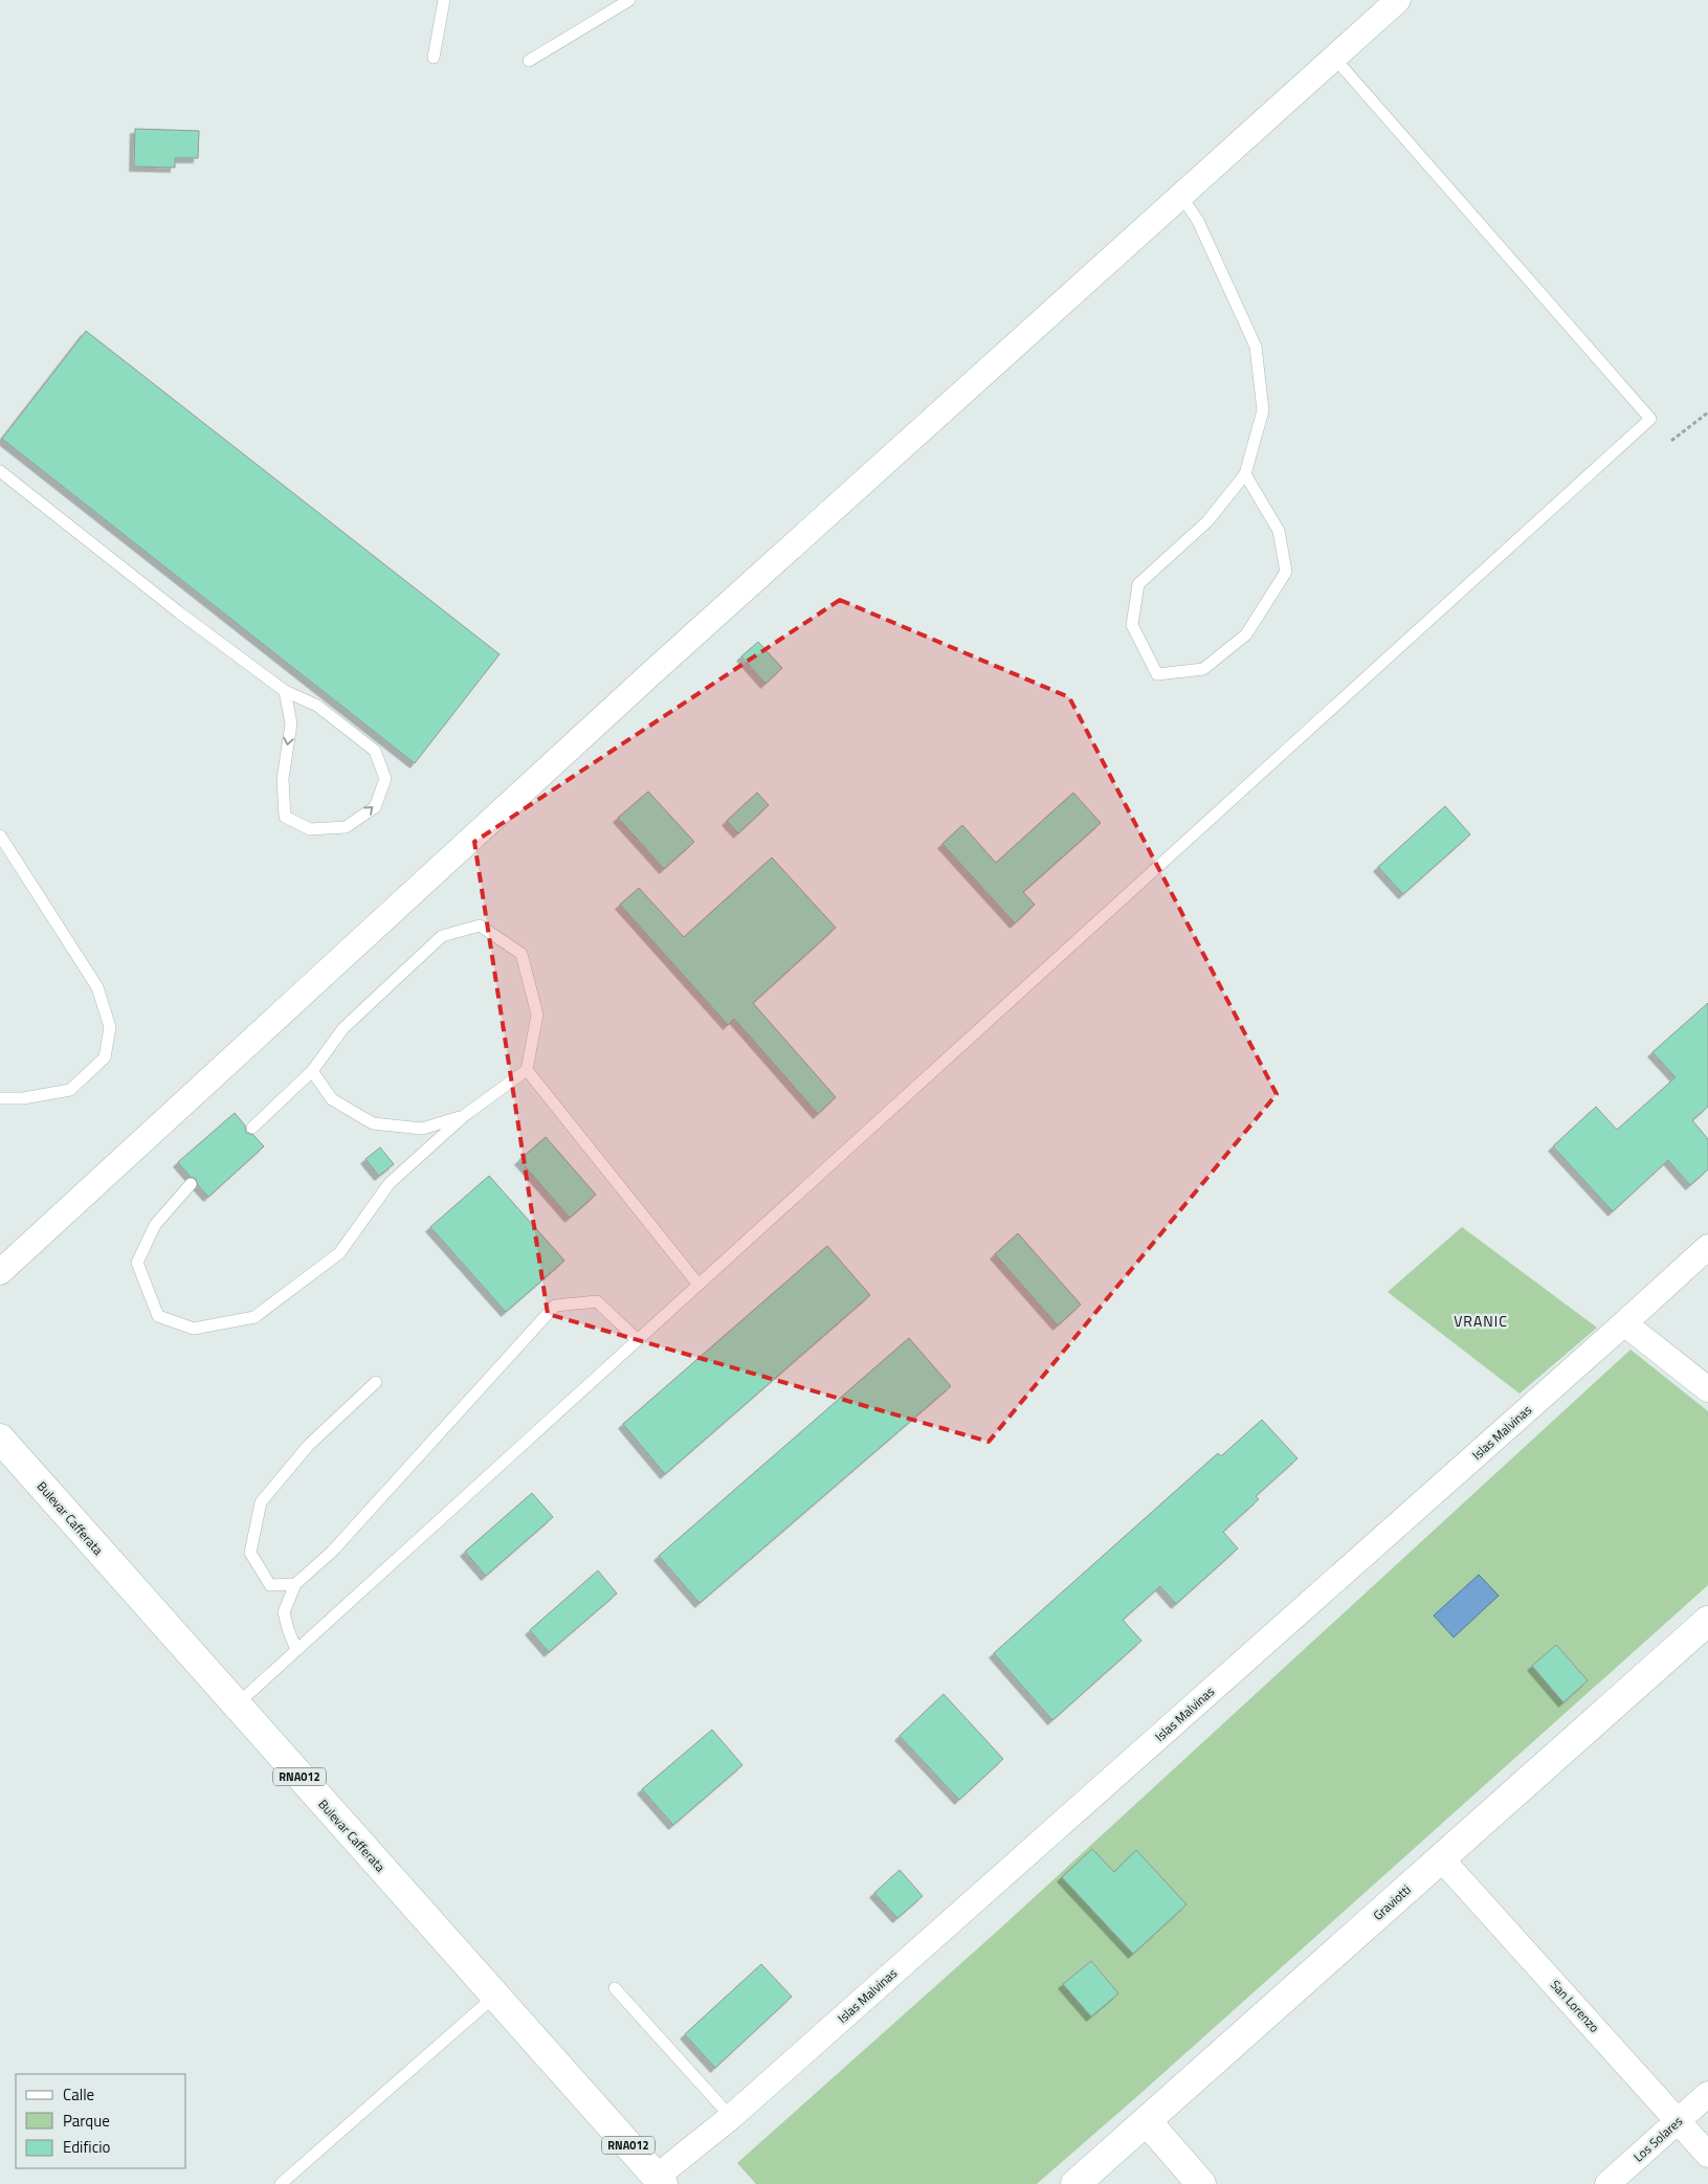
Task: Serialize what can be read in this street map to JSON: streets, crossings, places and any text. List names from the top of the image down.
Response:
{
  "streets": {
    "main road": ["Bulevar Cafferata", "RNA012", "Graviotti"],
    "street": ["Islas Malvinas", "San Lorenzo", "Los Solares"]
  },
  "crossings": [
    ["Islas Malvinas", "Bulevar Cafferata"],
    ["Graviotti", "San Lorenzo"],
    ["San Lorenzo", "Los Solares"]
  ],
  "districts": ["VRANIC"],
  "legend": ["Calle", "Parque", "Edificio"]
}
